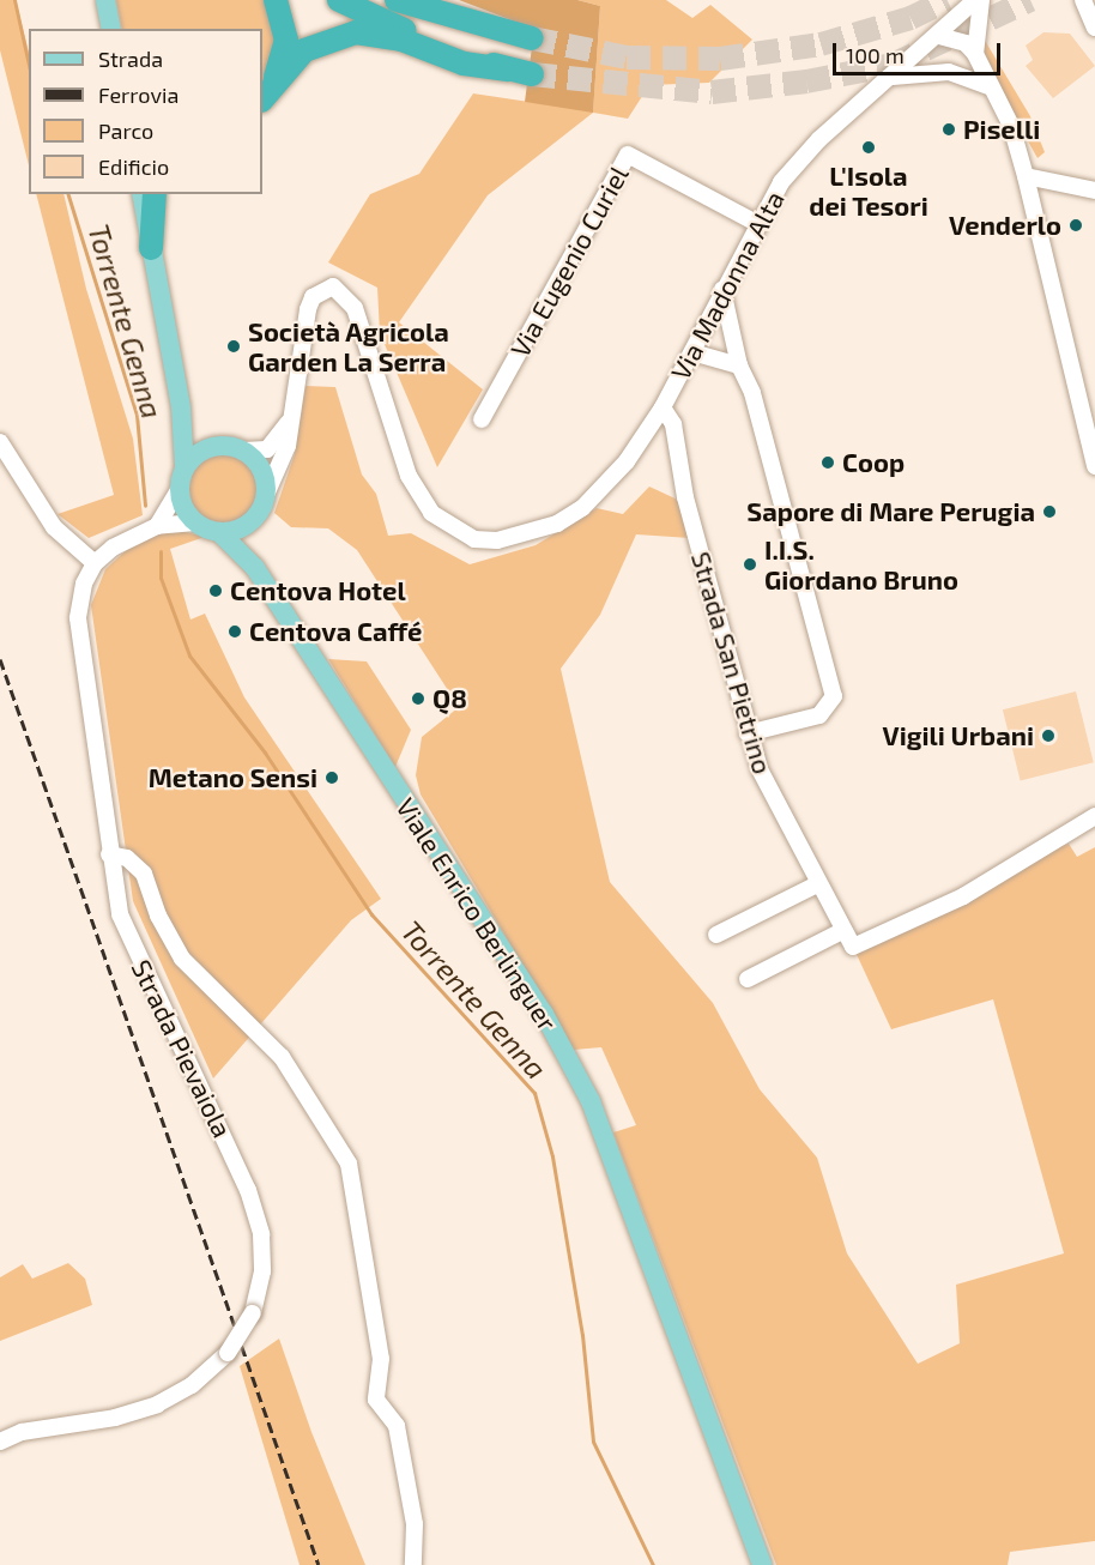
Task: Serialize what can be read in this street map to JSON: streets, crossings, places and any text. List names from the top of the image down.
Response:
{
  "streets": {
    "main road": ["Viale Enrico Berlinguer"],
    "street": [
      "Via Eugenio Curiel",
      "Via Madonna Alta",
      "Strada San Pietrino",
      "Strada Pievaiola"
    ]
  },
  "crossings": [
    ["Via Eugenio Curiel", "Via Madonna Alta"],
    ["Via Madonna Alta", "Strada San Pietrino"]
  ],
  "water": ["Torrente Genna"],
  "places": [
    "Piselli",
    "L'Isola dei Tesori",
    "Venderlo",
    "Società Agricola Garden La Serra",
    "Coop",
    "Sapore di Mare Perugia",
    "I.I.S. Giordano Bruno",
    "Centova Hotel",
    "Centova Caffé",
    "Q8",
    "Vigili Urbani",
    "Metano Sensi"
  ],
  "legend": [
    "Strada",
    "Ferrovia",
    "Parco",
    "Edificio"
  ],
  "scale_bar": "100 m"
}
